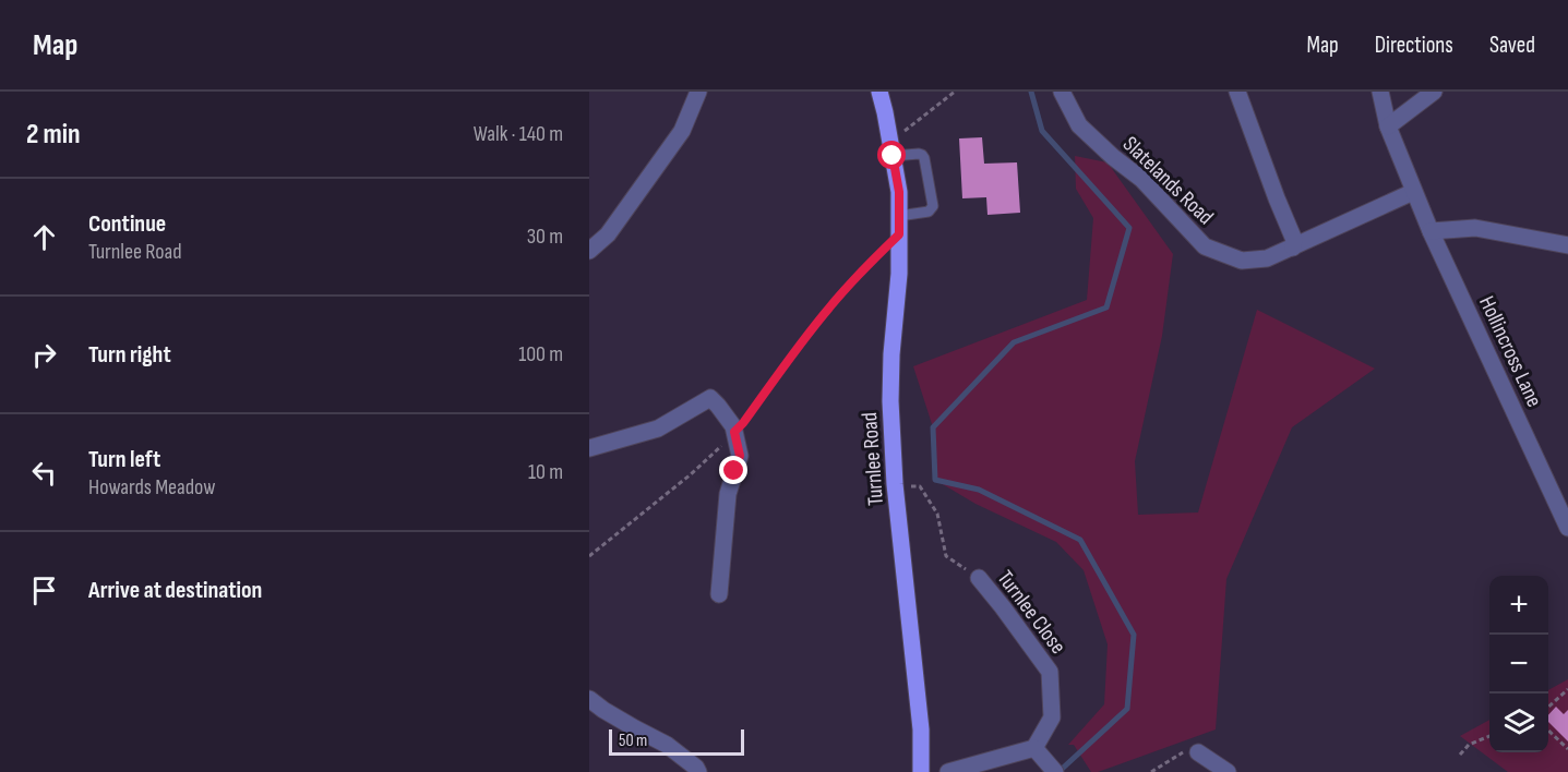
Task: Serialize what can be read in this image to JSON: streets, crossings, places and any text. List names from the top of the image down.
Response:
{
  "streets": {
    "main road": ["Turnlee Road"],
    "street": ["Slatelands Road", "Hollincross Lane", "Turnlee Close"]
  },
  "crossings": [
    ["Slatelands Road", "Hollincross Lane"]
  ],
  "scale_bar": "50 m",
  "page": {
    "header": "Map",
    "nav": ["Map", "Directions", "Saved"],
    "heading": ["2 min", "Walk · 140 m"],
    "list": [
      ["Continue", "Turnlee Road", "30 m"],
      ["Turn right", "100 m"],
      ["Turn left", "Howards Meadow", "10 m"],
      "Arrive at destination"
    ],
    "map_buttons": ["+", "−"],
    "scale": "50 m"
  }
}
